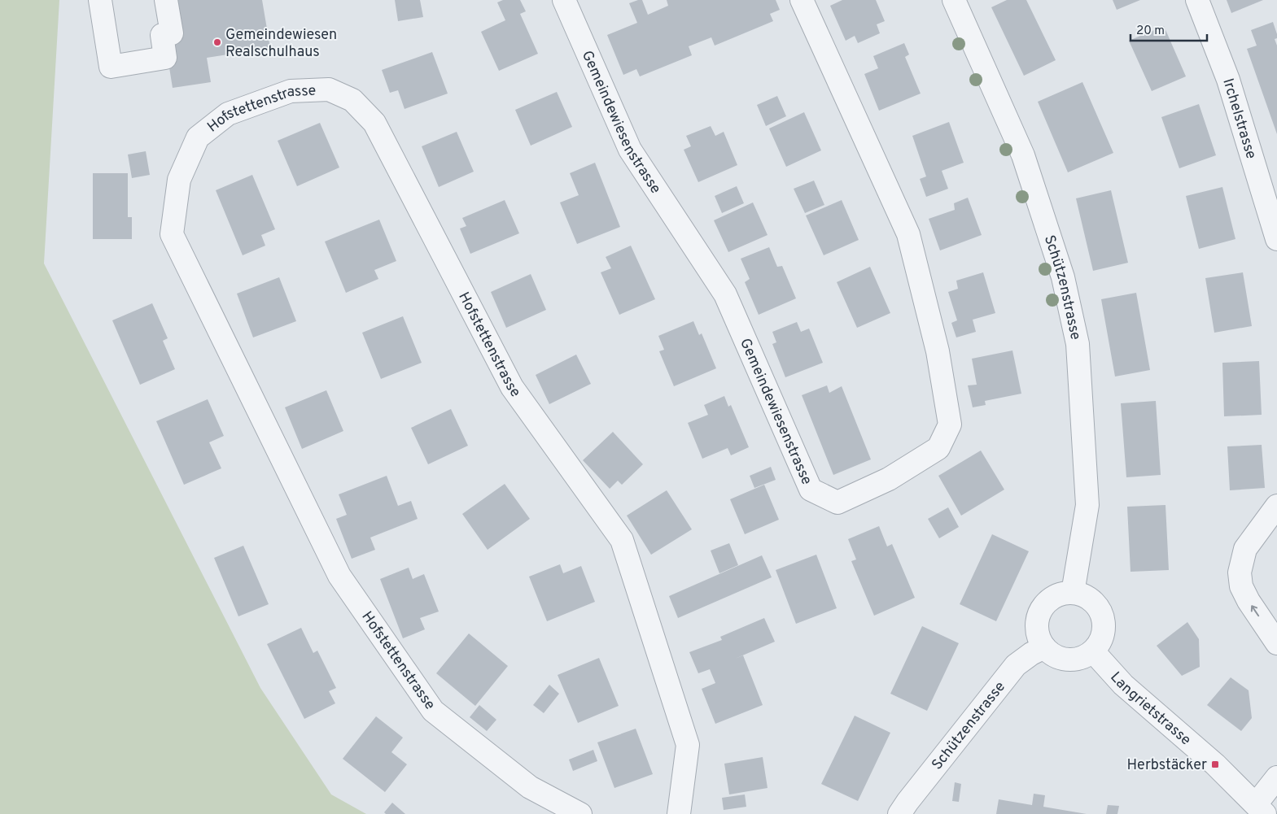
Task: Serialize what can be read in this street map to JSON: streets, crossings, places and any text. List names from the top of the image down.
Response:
{
  "streets": {
    "street": [
      "Hofstettenstrasse",
      "Irchelstrasse",
      "Gemeindewiesenstrasse",
      "Schützenstrasse",
      "Langrietstrasse"
    ]
  },
  "crossings": [
    ["Schützenstrasse", "Langrietstrasse"]
  ],
  "places": {
    "other": ["Gemeindewiesen Realschulhaus"],
    "transit": ["Herbstäcker"]
  },
  "scale_bar": "20 m"
}
